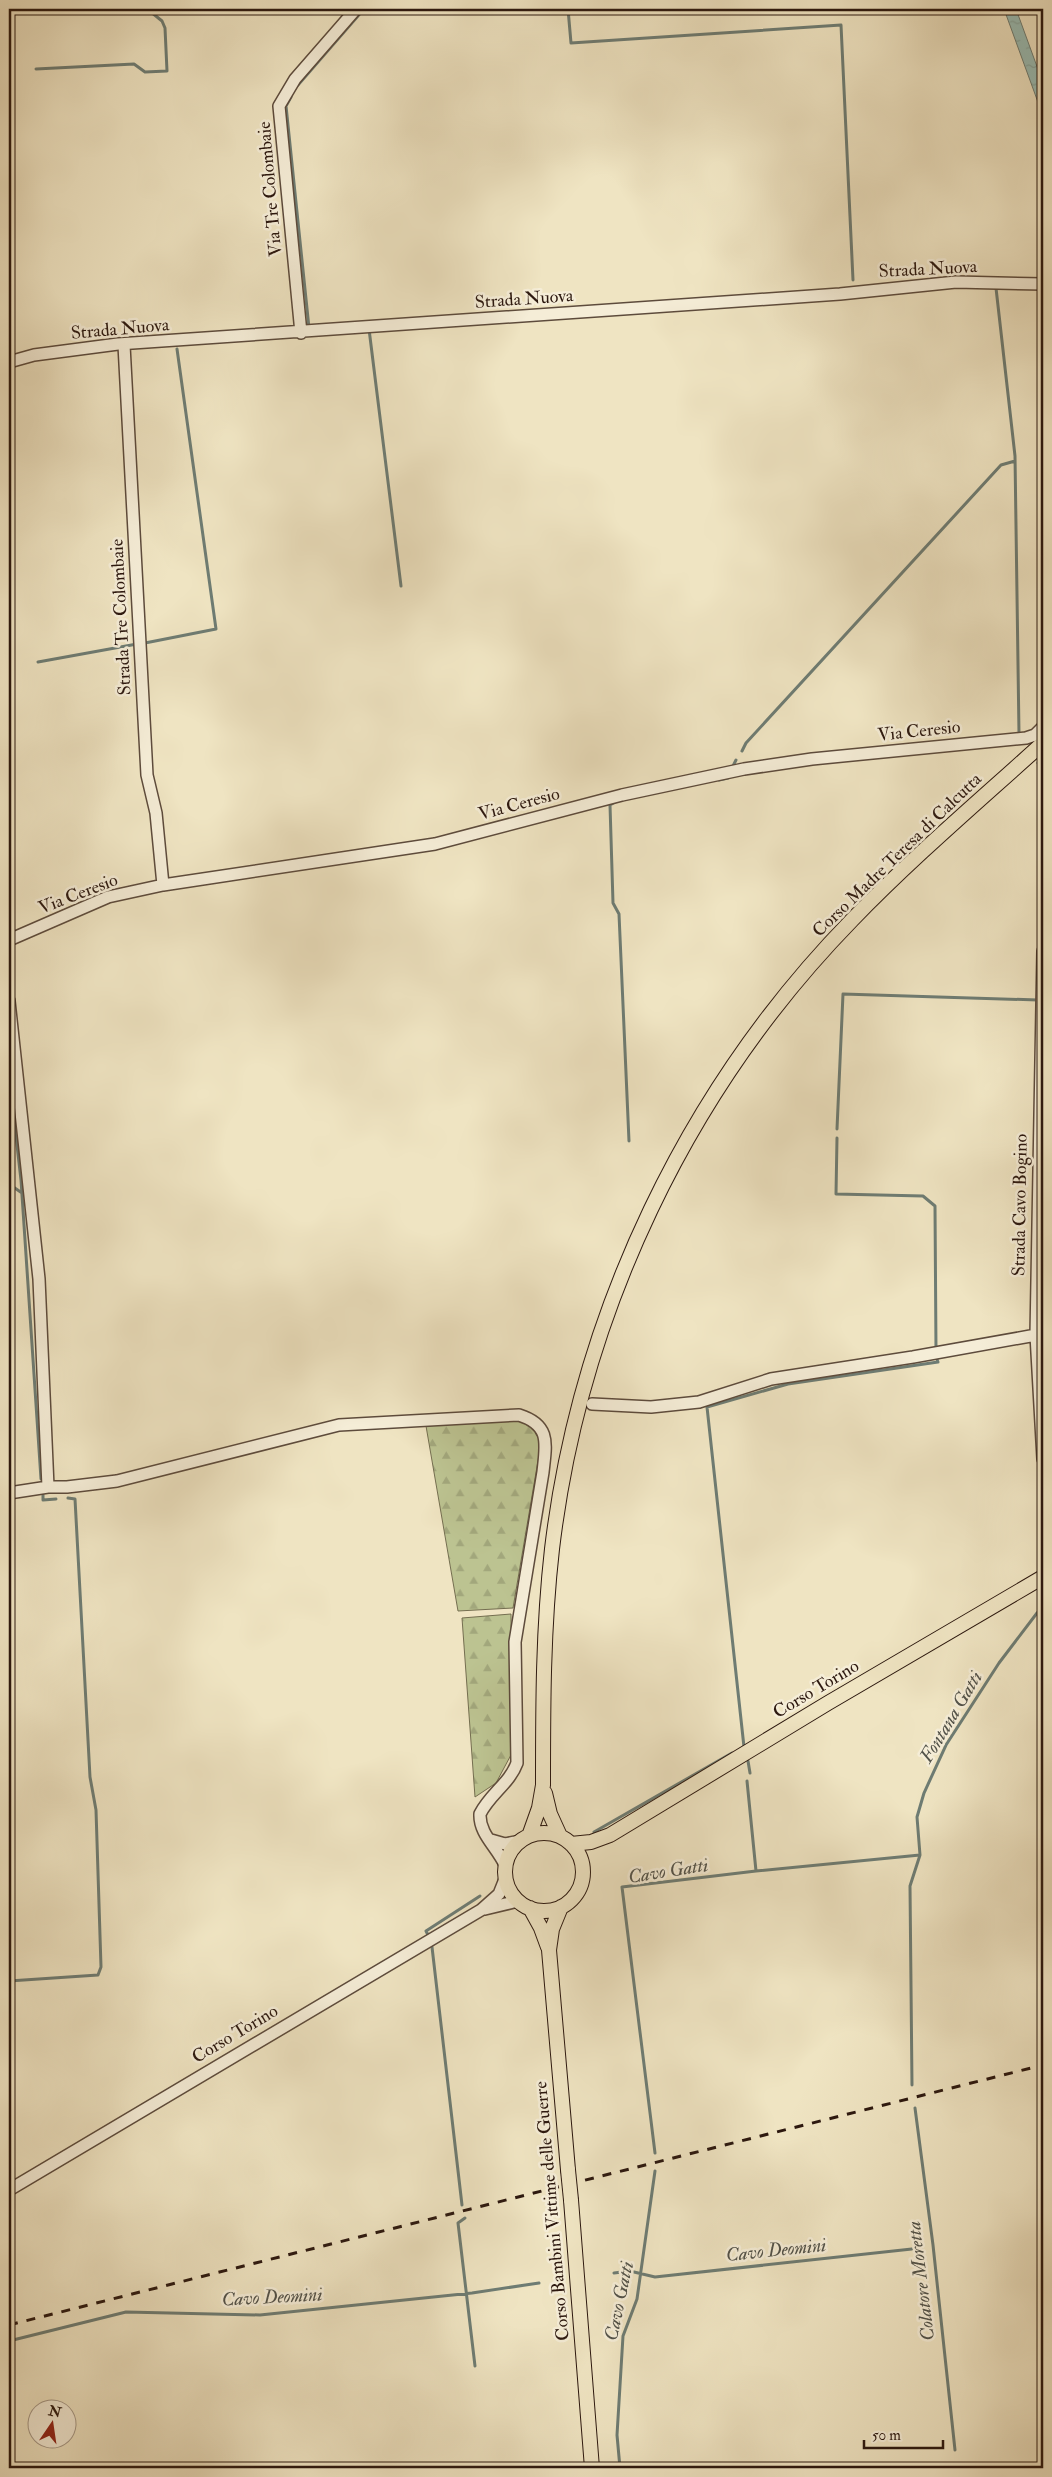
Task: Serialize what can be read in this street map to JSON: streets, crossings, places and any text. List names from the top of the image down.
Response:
{
  "streets": {
    "main road": ["Corso Madre Teresa di Calcutta", "Corso Torino", "Corso Bambini Vittime delle Guerre"],
    "street": [
      "Via Tre Colombaie",
      "Strada Nuova",
      "Strada Tre Colombaie",
      "Via Ceresio",
      "Strada Cavo Bogino"
    ]
  },
  "crossings": [
    ["Via Tre Colombaie", "Strada Nuova"],
    ["Strada Nuova", "Strada Tre Colombaie"],
    ["Strada Tre Colombaie", "Via Ceresio"]
  ],
  "water": [
    "Fontana Gatti",
    "Cavo Gatti",
    "Cavo Deomini",
    "Colatore Moretta"
  ],
  "scale_bar": "50 m",
  "north": "top"
}
